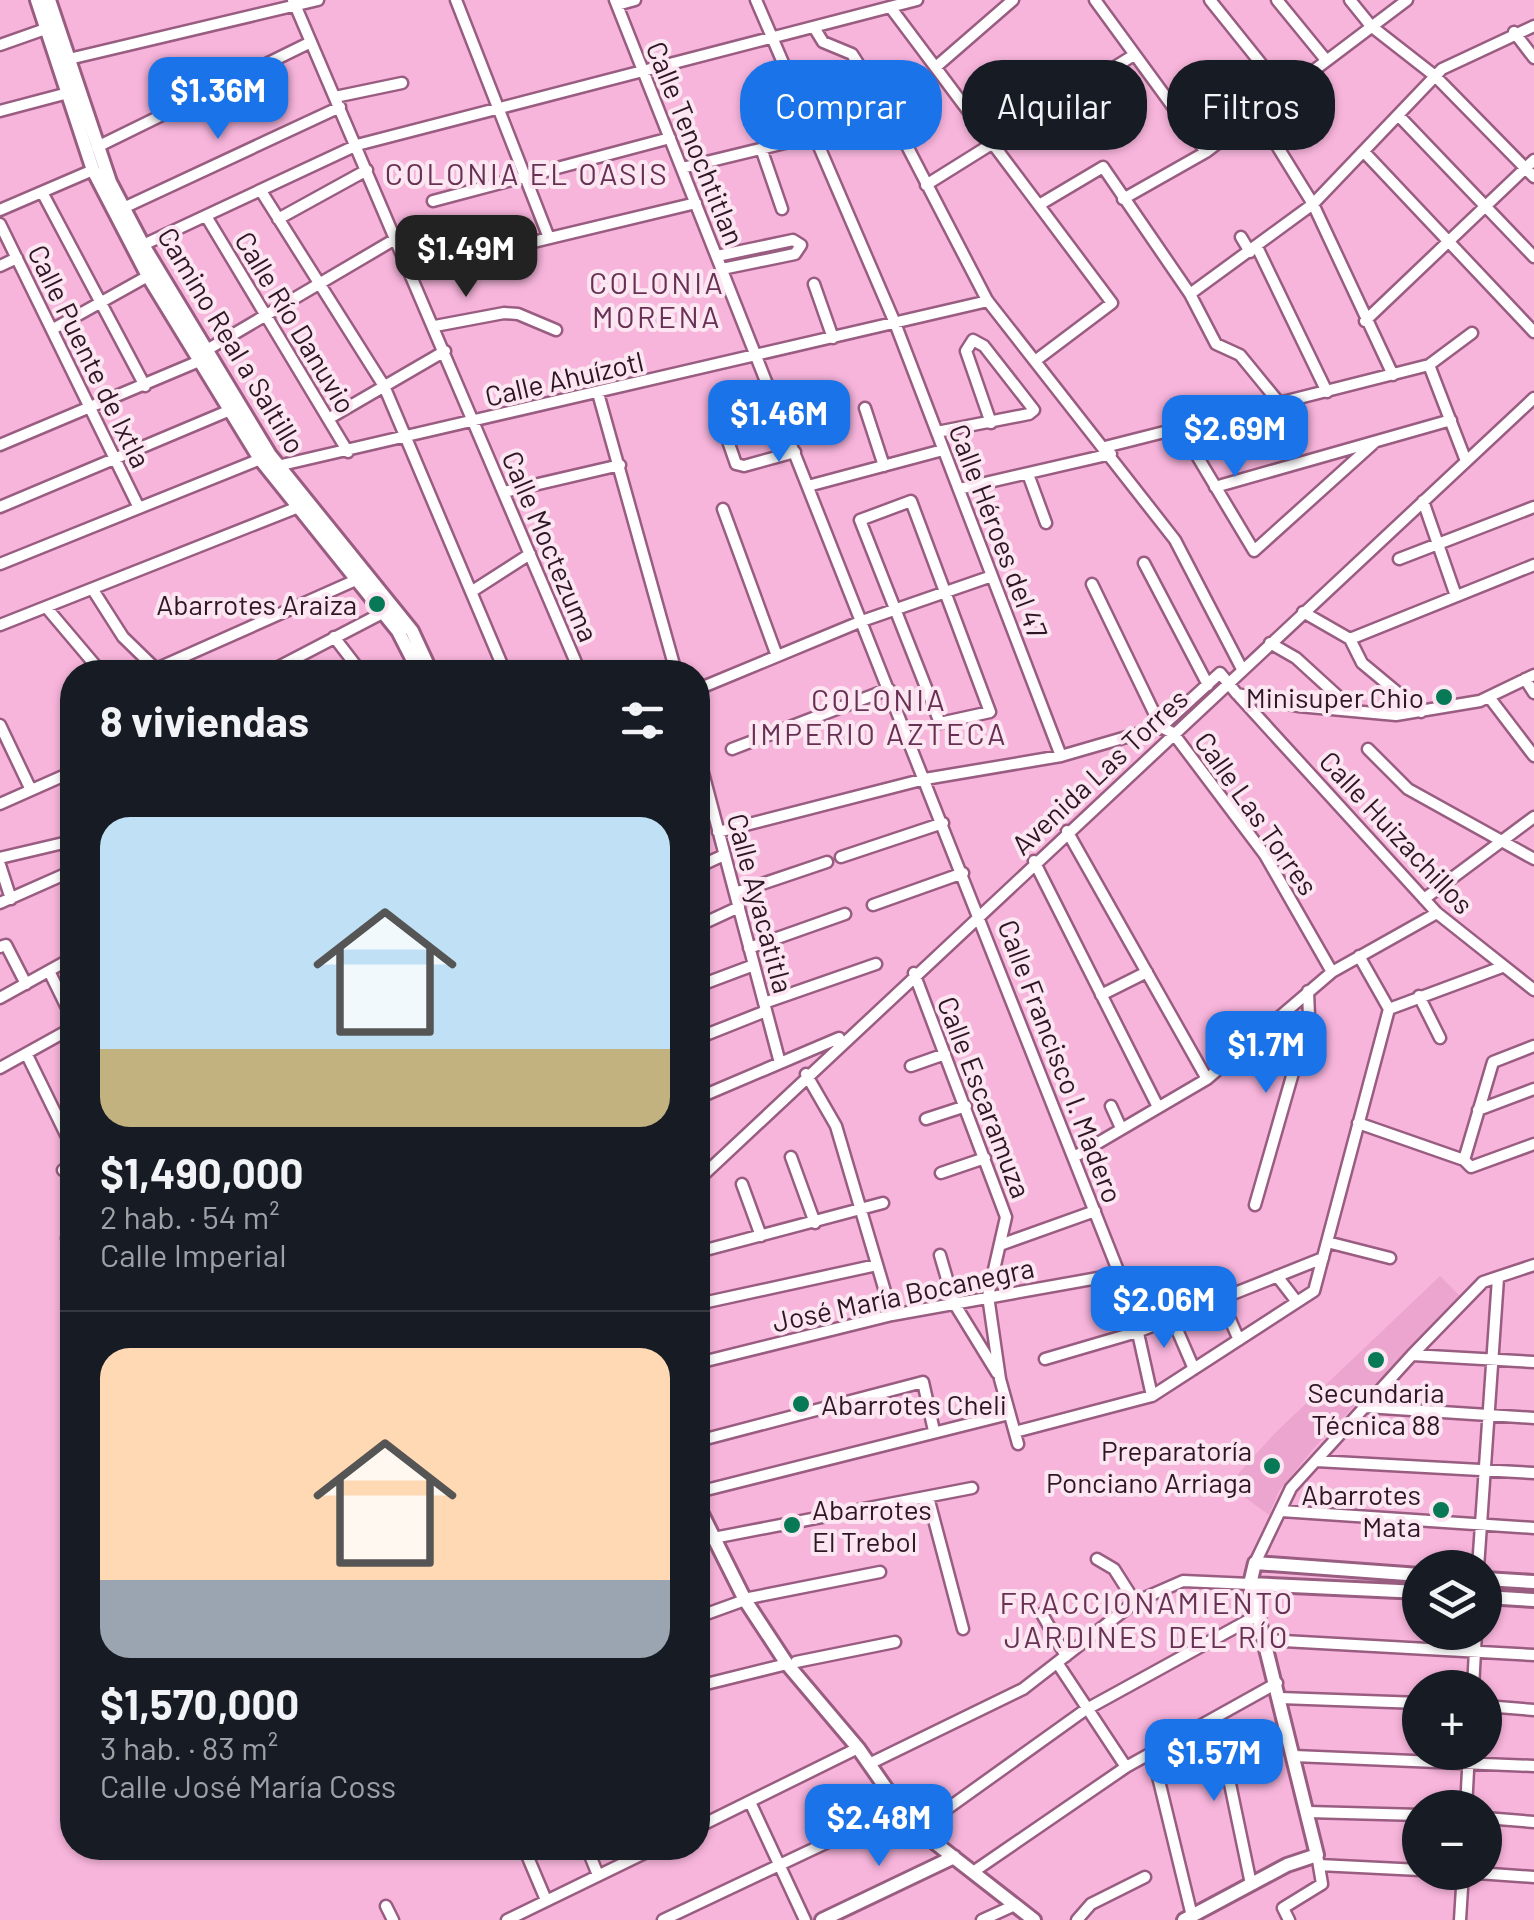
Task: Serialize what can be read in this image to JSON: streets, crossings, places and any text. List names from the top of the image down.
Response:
{
  "streets": {
    "street": [
      "Calle Tenochtitlan",
      "Calle Río Danuvio",
      "Camino Real a Saltillo",
      "Calle Puente de Ixtla",
      "Calle Ahuízotl",
      "Calle Héroes del 47",
      "Calle Moctezuma",
      "Avenida Las Torres",
      "Calle Las Torres",
      "Calle Huizachillos",
      "Calle Ayacatitla",
      "Calle Francisco I. Madero",
      "Calle Escaramuza",
      "José María Bocanegra"
    ]
  },
  "crossings": [
    ["Calle Tenochtitlan", "Calle Ahuízotl"],
    ["Calle Tenochtitlan", "Avenida Las Torres"],
    ["Calle Tenochtitlan", "Calle Francisco I. Madero"],
    ["Calle Río Danuvio", "Calle Ahuízotl"],
    ["Camino Real a Saltillo", "Calle Ahuízotl"],
    ["Calle Puente de Ixtla", "Calle Ahuízotl"],
    ["Calle Ahuízotl", "Calle Héroes del 47"],
    ["Calle Ahuízotl", "Calle Moctezuma"],
    ["Avenida Las Torres", "Calle Las Torres"],
    ["Avenida Las Torres", "Calle Huizachillos"],
    ["Avenida Las Torres", "Calle Francisco I. Madero"],
    ["Avenida Las Torres", "Calle Escaramuza"],
    ["Calle Francisco I. Madero", "Calle Escaramuza"],
    ["Calle Francisco I. Madero", "José María Bocanegra"],
    ["Calle Escaramuza", "José María Bocanegra"]
  ],
  "districts": [
    "COLONIA EL OASIS",
    "COLONIA MORENA",
    "COLONIA IMPERIO AZTECA",
    "FRACCIONAMIENTO JARDINES DEL RÍO"
  ],
  "places": [
    "Abarrotes Araiza",
    "Minisuper Chio",
    "Secundaria Técnica 88",
    "Abarrotes Cheli",
    "Preparatoría Ponciano Arriaga",
    "Abarrotes Mata",
    "Abarrotes El Trebol"
  ],
  "page": {
    "price": [
      "$1.36M",
      "$1.49M",
      "$1.46M",
      "$2.69M",
      "$1.7M",
      "$2.06M",
      "$1.57M",
      "$2.48M"
    ],
    "chip": ["Comprar", "Alquilar", "Filtros"],
    "heading": "8 viviendas",
    "list": [
      {
        "name": "$1,490,000",
        "note": "2 hab. · 54 m² · Calle Imperial"
      },
      {
        "name": "$1,570,000",
        "note": "3 hab. · 83 m² · Calle José María Coss"
      }
    ],
    "map_buttons": ["+", "−"]
  }
}
